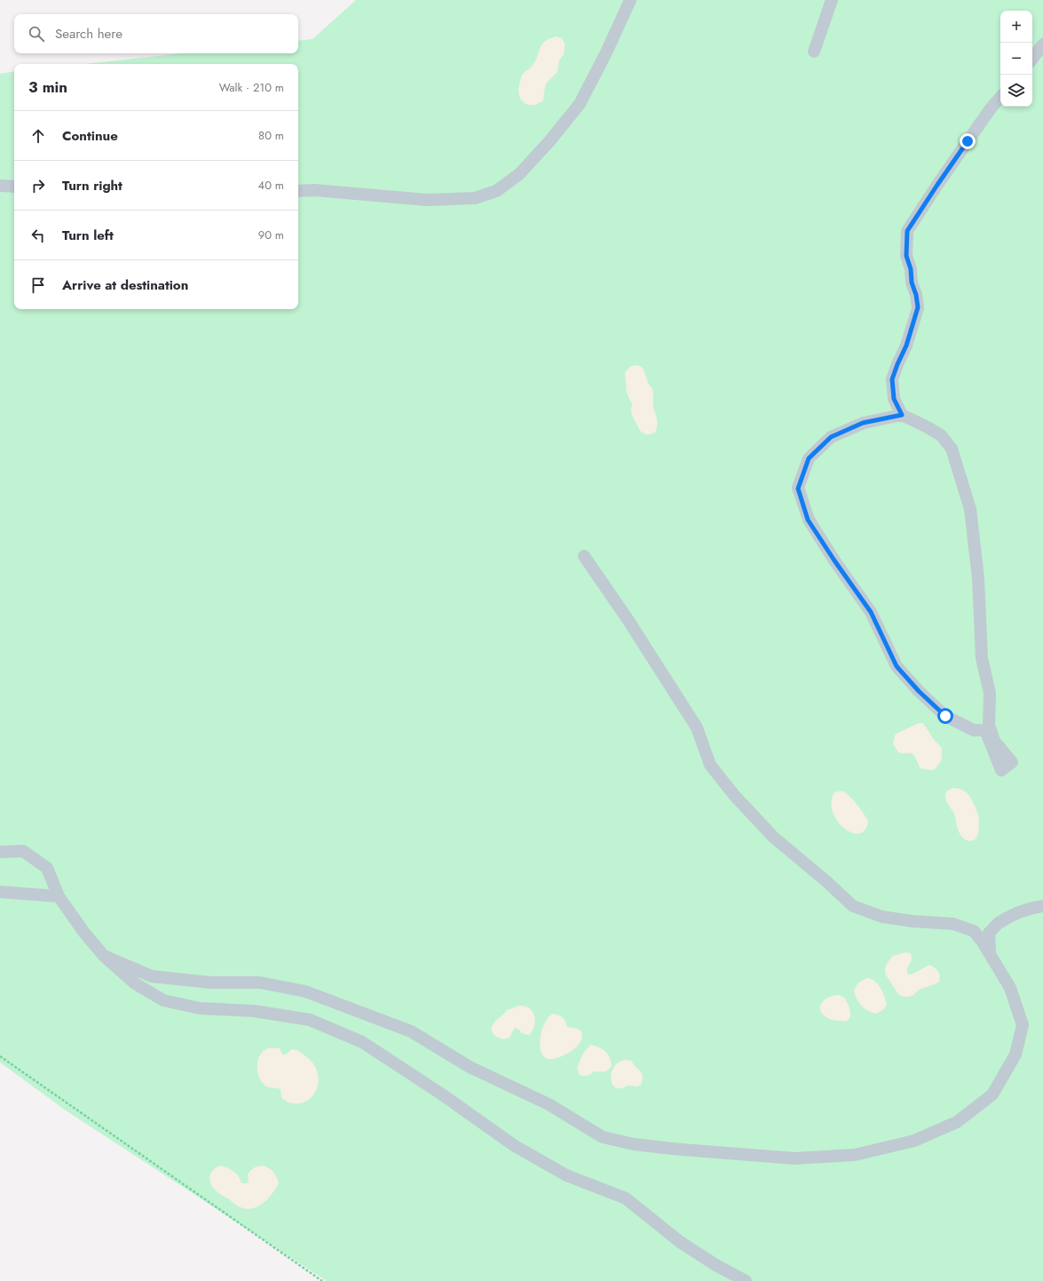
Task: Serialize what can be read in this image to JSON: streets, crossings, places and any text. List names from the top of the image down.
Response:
{
  "page": {
    "map_buttons": ["+", "−"],
    "search": "Search here",
    "heading": ["3 min", "Walk · 210 m"],
    "list": [
      ["Continue", "80 m"],
      ["Turn right", "40 m"],
      ["Turn left", "90 m"],
      "Arrive at destination"
    ]
  }
}
